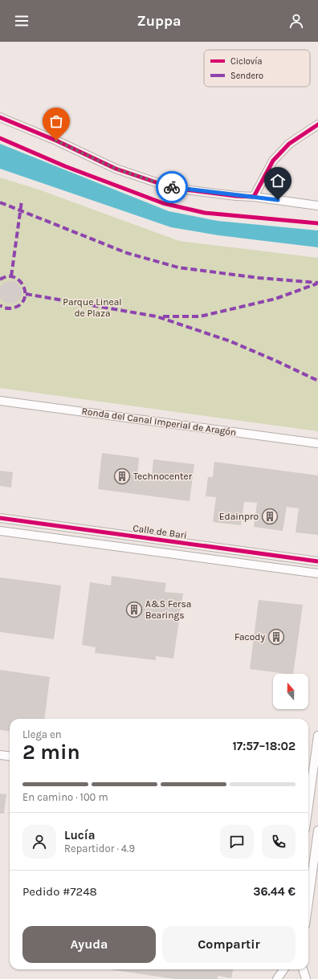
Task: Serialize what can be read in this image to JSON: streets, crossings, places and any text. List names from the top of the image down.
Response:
{
  "streets": {
    "street": ["Ronda del Canal Imperial de Aragón", "Calle de Bari"]
  },
  "parks": ["Parque Lineal de Plaza"],
  "places": {
    "building": [
      "Technocenter",
      "Edainpro",
      "A&S Fersa Bearings",
      "Facody"
    ]
  },
  "legend": ["Ciclovía", "Sendero"],
  "north": "top",
  "page": {
    "header": "Zuppa",
    "heading": ["2 min", "Llega en", "17:57–18:02"],
    "panel": [
      "Lucía",
      "Repartidor · 4.9",
      "Pedido #7248",
      "36.44 €"
    ],
    "bar": "En camino · 100 m",
    "buttons": ["Ayuda", "Compartir"]
  }
}
